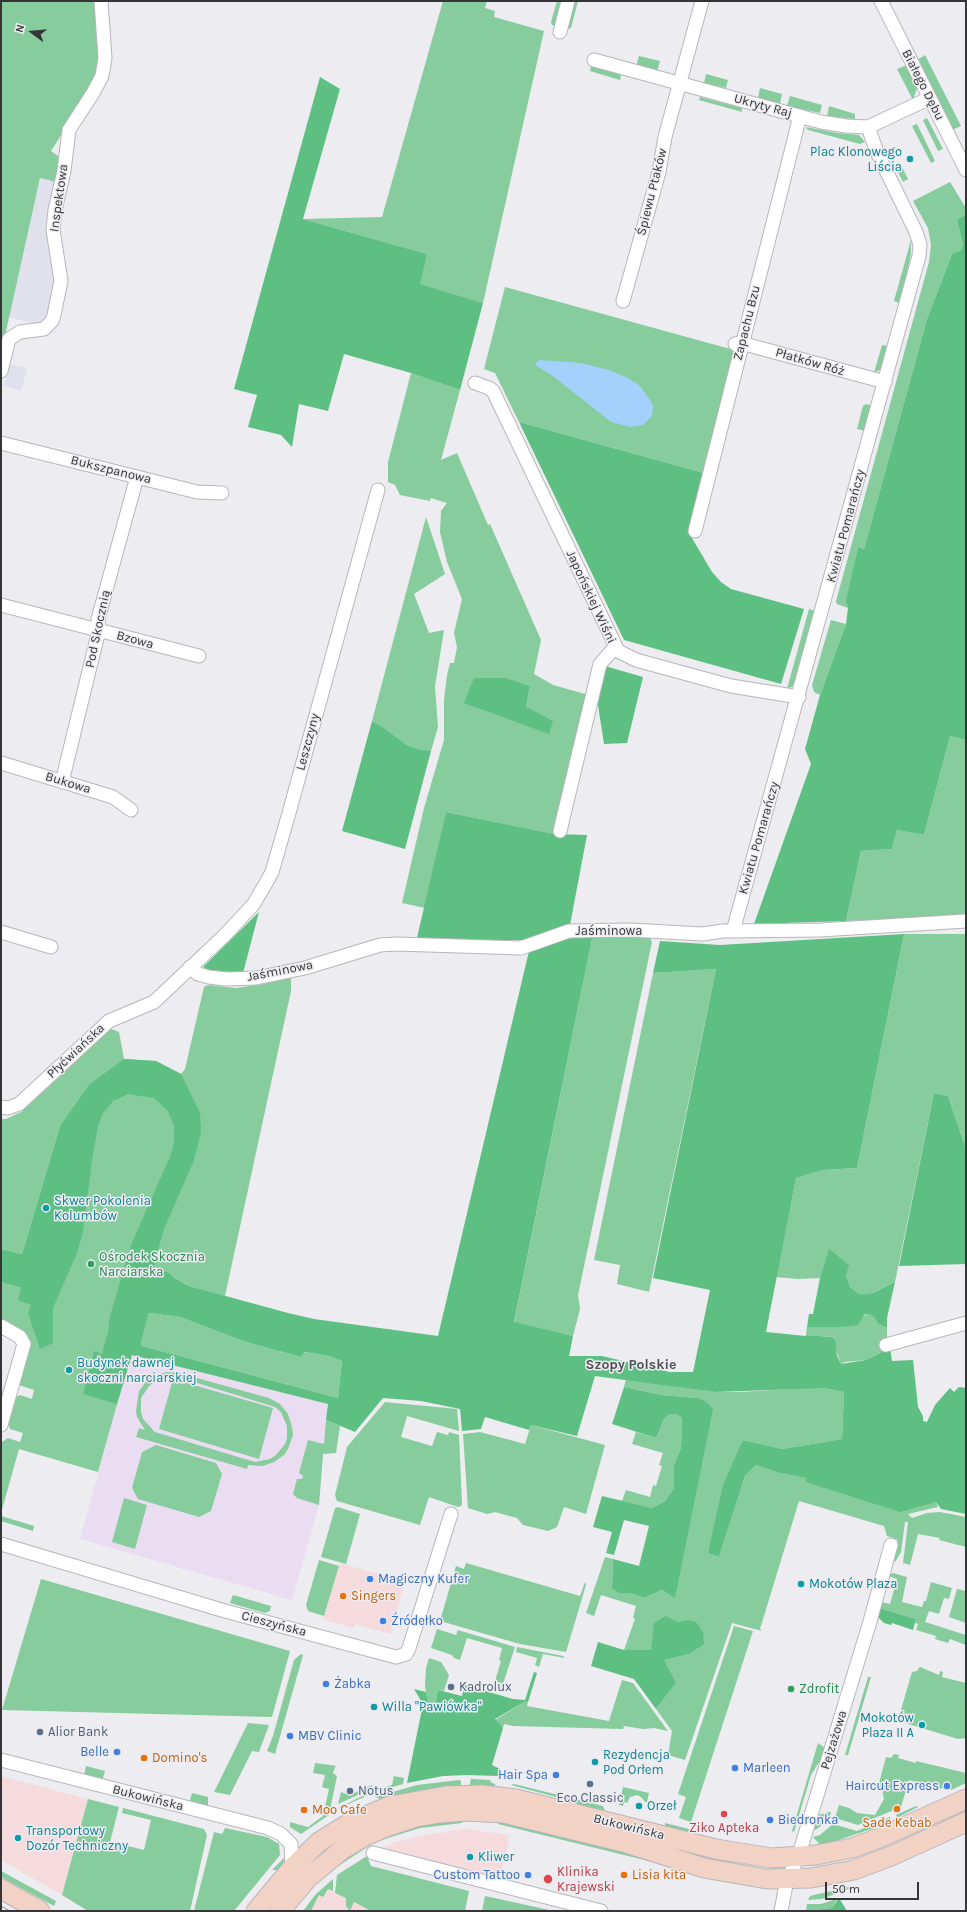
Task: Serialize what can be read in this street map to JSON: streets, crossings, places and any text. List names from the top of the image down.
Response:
{
  "streets": {
    "street": [
      "Białego Dębu",
      "Ukryty Raj",
      "Śpiewu Ptaków",
      "Inspektowa",
      "Zapachu Bzu",
      "Płatków Róż",
      "Bukszpanowa",
      "Kwiatu Pomarańczy",
      "Japońskiej Wiśni",
      "Pod Skocznią",
      "Bzowa",
      "Leszczyny",
      "Bukowa",
      "Jaśminowa",
      "Płyćwiańska",
      "Cieszyńska",
      "Pejzażowa",
      "Bukowińska"
    ]
  },
  "crossings": [
    ["Białego Dębu", "Ukryty Raj"],
    ["Ukryty Raj", "Śpiewu Ptaków"],
    ["Ukryty Raj", "Zapachu Bzu"],
    ["Ukryty Raj", "Kwiatu Pomarańczy"],
    ["Zapachu Bzu", "Płatków Róż"],
    ["Płatków Róż", "Kwiatu Pomarańczy"],
    ["Bukszpanowa", "Pod Skocznią"],
    ["Kwiatu Pomarańczy", "Japońskiej Wiśni"],
    ["Kwiatu Pomarańczy", "Jaśminowa"],
    ["Pod Skocznią", "Bzowa"],
    ["Pod Skocznią", "Bukowa"],
    ["Leszczyny", "Jaśminowa"],
    ["Leszczyny", "Płyćwiańska"],
    ["Jaśminowa", "Płyćwiańska"],
    ["Pejzażowa", "Bukowińska"]
  ],
  "districts": ["Szopy Polskie"],
  "places": [
    "Plac Klonowego Liścia",
    "Skwer Pokolenia Kolumbów",
    "Ośrodek Skocznia Narciarska",
    "Budynek dawnej skoczni narciarskiej",
    "Magiczny Kufer",
    "Mokotów Plaza",
    "Singers",
    "Źródełko",
    "Żabka",
    "Kadrolux",
    "Zdrofit",
    "Willa \"Pawiówka\"",
    "Mokotów Plaza II A",
    "Alior Bank",
    "MBV Clinic",
    "Belle",
    "Domino's",
    "Rezydencja Pod Orłem",
    "Marleen",
    "Hair Spa",
    "Eco Classic",
    "Haircut Express",
    "Notus",
    "Orzeł",
    "Sade Kebab",
    "Moo Cafe",
    "Ziko Apteka",
    "Biedronka",
    "Transportowy Dozór Techniczny",
    "Kliwer",
    "Custom Tattoo",
    "Lisia kita",
    "Klinika Krajewski"
  ],
  "scale_bar": "50 m",
  "north": "left"
}
